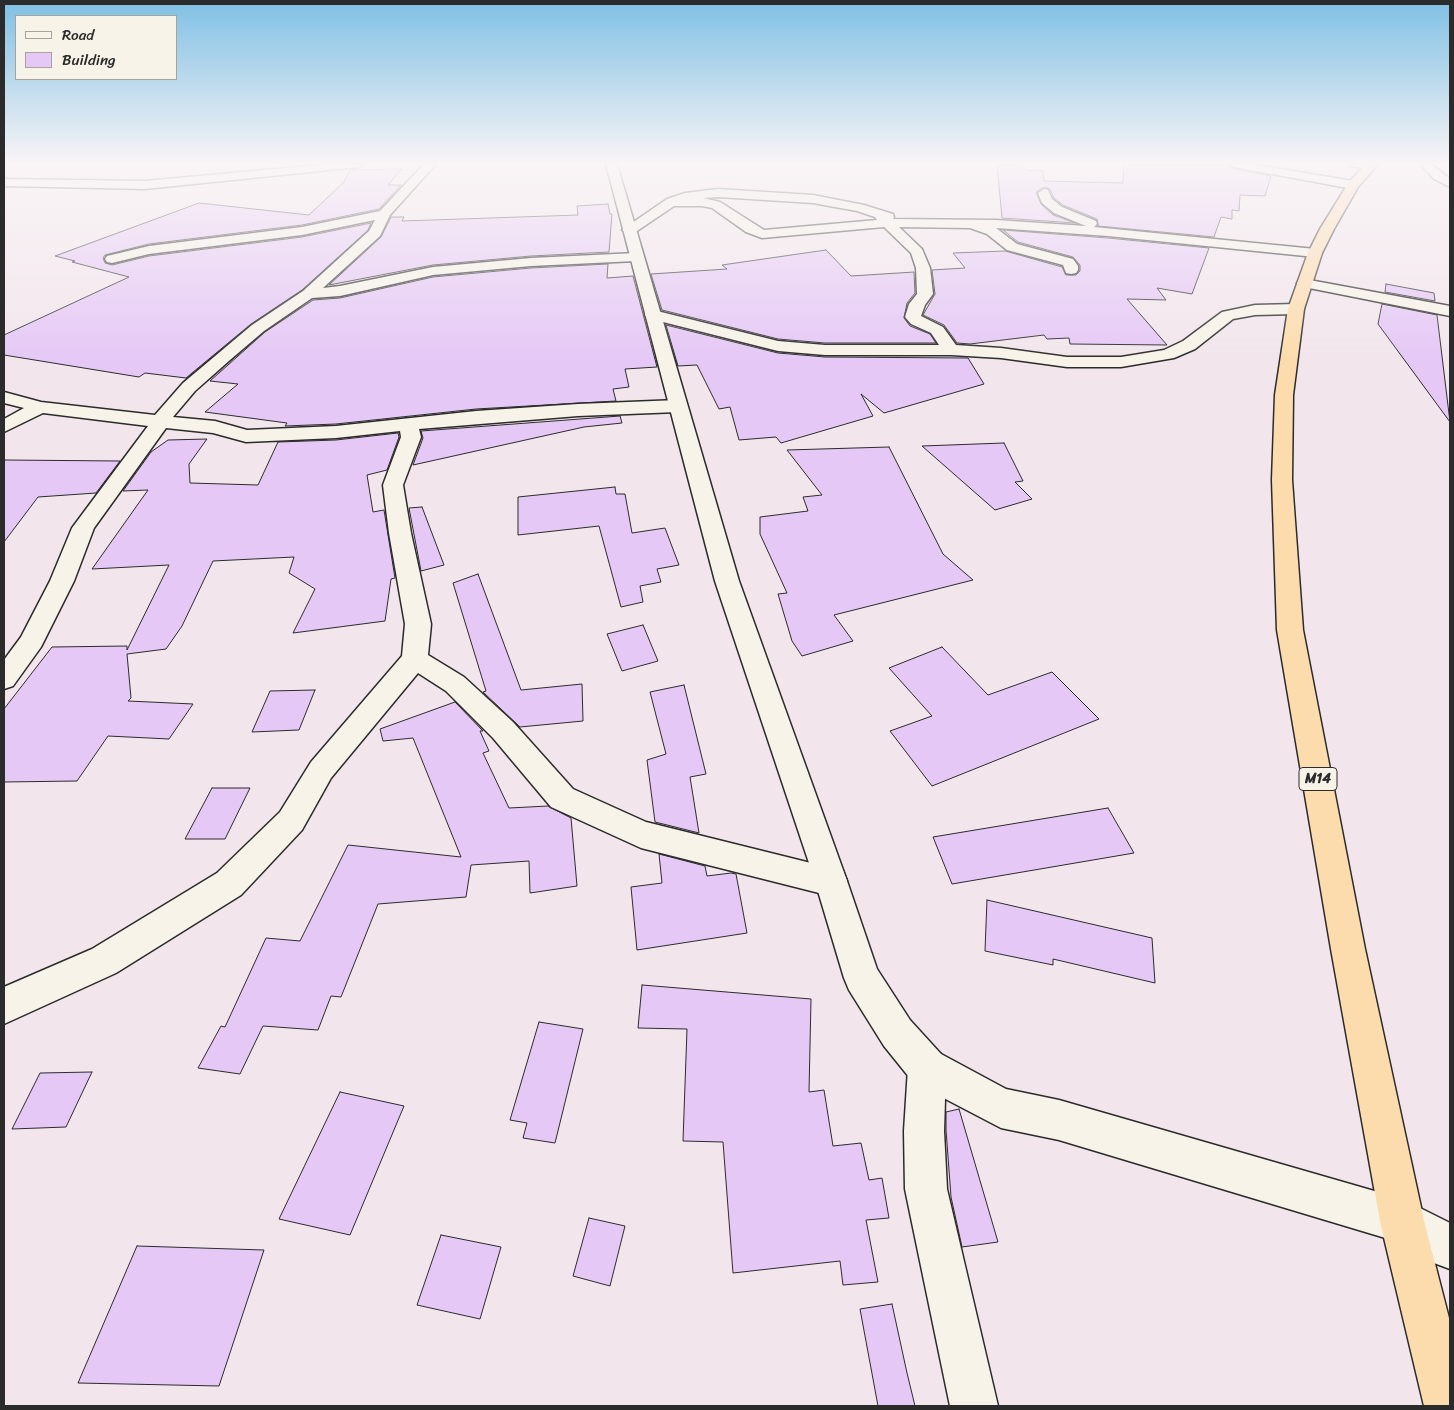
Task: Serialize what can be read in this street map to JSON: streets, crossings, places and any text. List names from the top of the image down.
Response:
{
  "streets": {
    "highway": ["M14"]
  },
  "legend": ["Road", "Building"]
}
